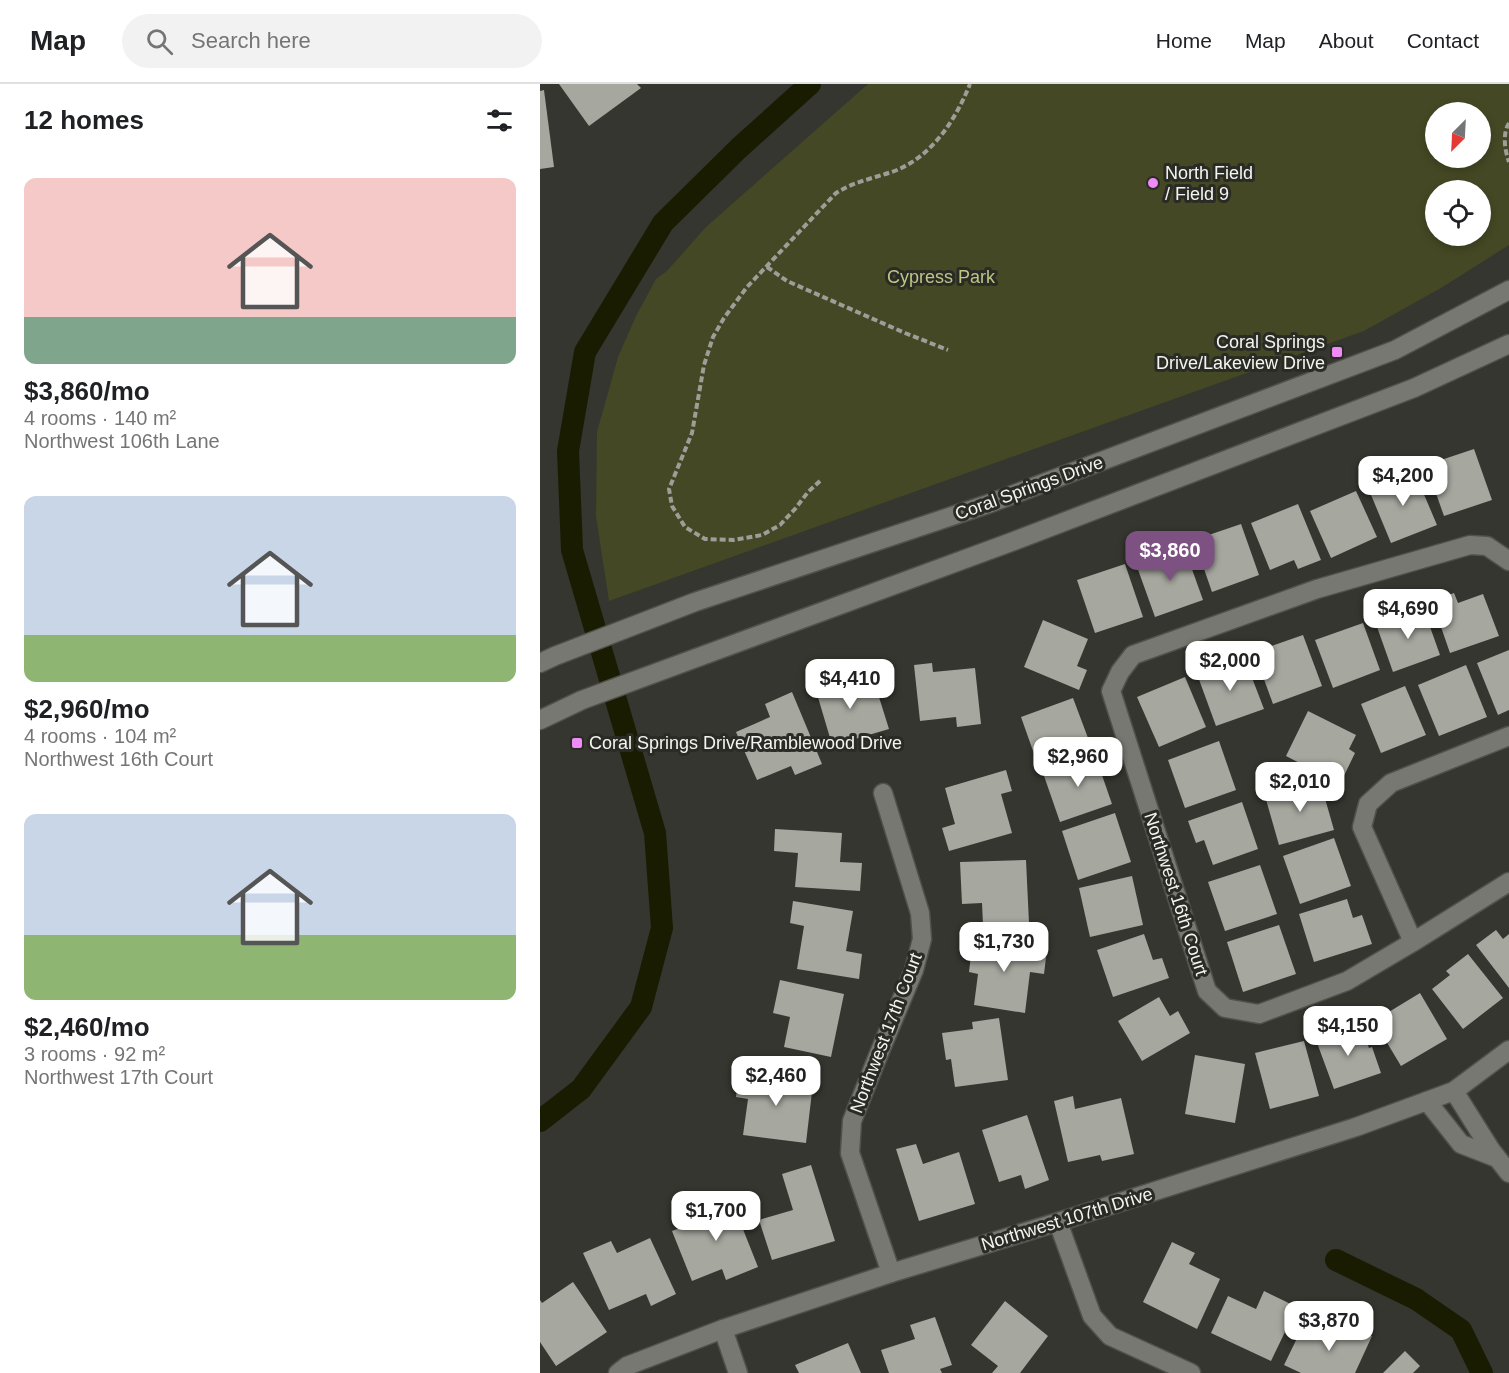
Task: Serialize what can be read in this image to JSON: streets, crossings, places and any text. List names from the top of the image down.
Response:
{
  "streets": {
    "street": [
      "Coral Springs Drive",
      "Northwest 16th Court",
      "Northwest 17th Court",
      "Northwest 107th Drive"
    ]
  },
  "crossings": [
    ["Northwest 17th Court", "Northwest 107th Drive"]
  ],
  "parks": ["Cypress Park"],
  "places": {
    "other": ["North Field / Field 9"],
    "transit": ["Coral Springs Drive/Lakeview Drive", "Coral Springs Drive/Ramblewood Drive"]
  },
  "north": "bottom left",
  "page": {
    "header": "Map",
    "search": "Search here",
    "nav": [
      "Home",
      "Map",
      "About",
      "Contact"
    ],
    "heading": "12 homes",
    "list": [
      {
        "name": "$3,860/mo",
        "note": "4 rooms · 140 m² · Northwest 106th Lane"
      },
      {
        "name": "$2,960/mo",
        "note": "4 rooms · 104 m² · Northwest 16th Court"
      },
      {
        "name": "$2,460/mo",
        "note": "3 rooms · 92 m² · Northwest 17th Court"
      }
    ],
    "price": [
      "$4,200",
      "$3,860",
      "$4,690",
      "$2,000",
      "$4,410",
      "$2,960",
      "$2,010",
      "$1,730",
      "$4,150",
      "$2,460",
      "$1,700",
      "$3,870"
    ]
  }
}
